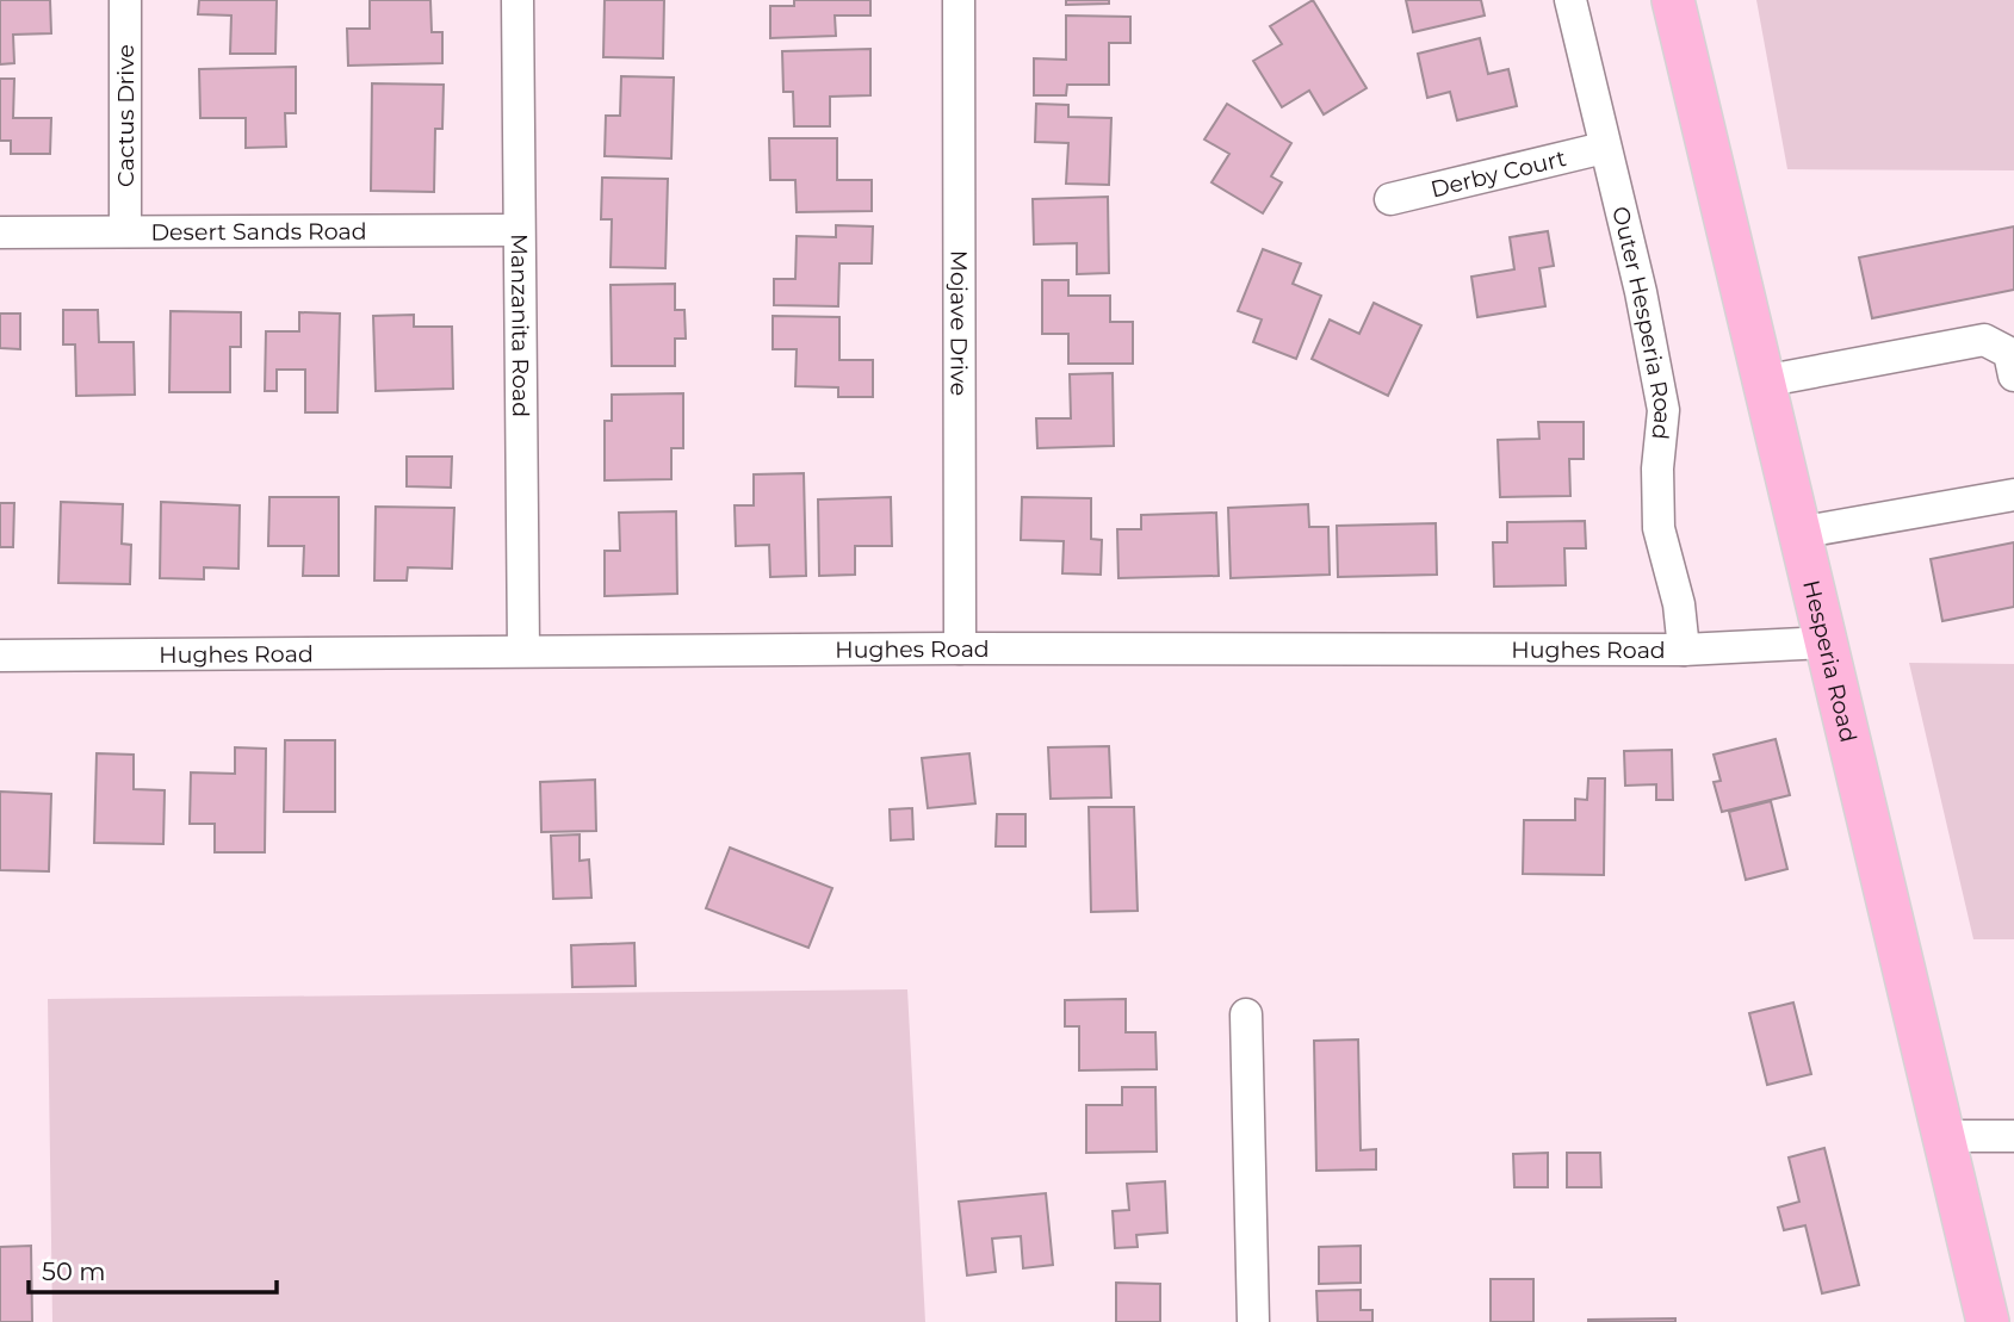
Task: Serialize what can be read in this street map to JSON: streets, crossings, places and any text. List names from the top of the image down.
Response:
{
  "streets": {
    "main road": ["Hesperia Road"],
    "street": [
      "Cactus Drive",
      "Derby Court",
      "Desert Sands Road",
      "Outer Hesperia Road",
      "Mojave Drive",
      "Manzanita Road",
      "Hughes Road"
    ]
  },
  "crossings": [
    ["Cactus Drive", "Desert Sands Road"],
    ["Derby Court", "Outer Hesperia Road"],
    ["Desert Sands Road", "Manzanita Road"],
    ["Outer Hesperia Road", "Hughes Road"],
    ["Mojave Drive", "Hughes Road"],
    ["Manzanita Road", "Hughes Road"],
    ["Hughes Road", "Hesperia Road"]
  ],
  "scale_bar": "50 m"
}
